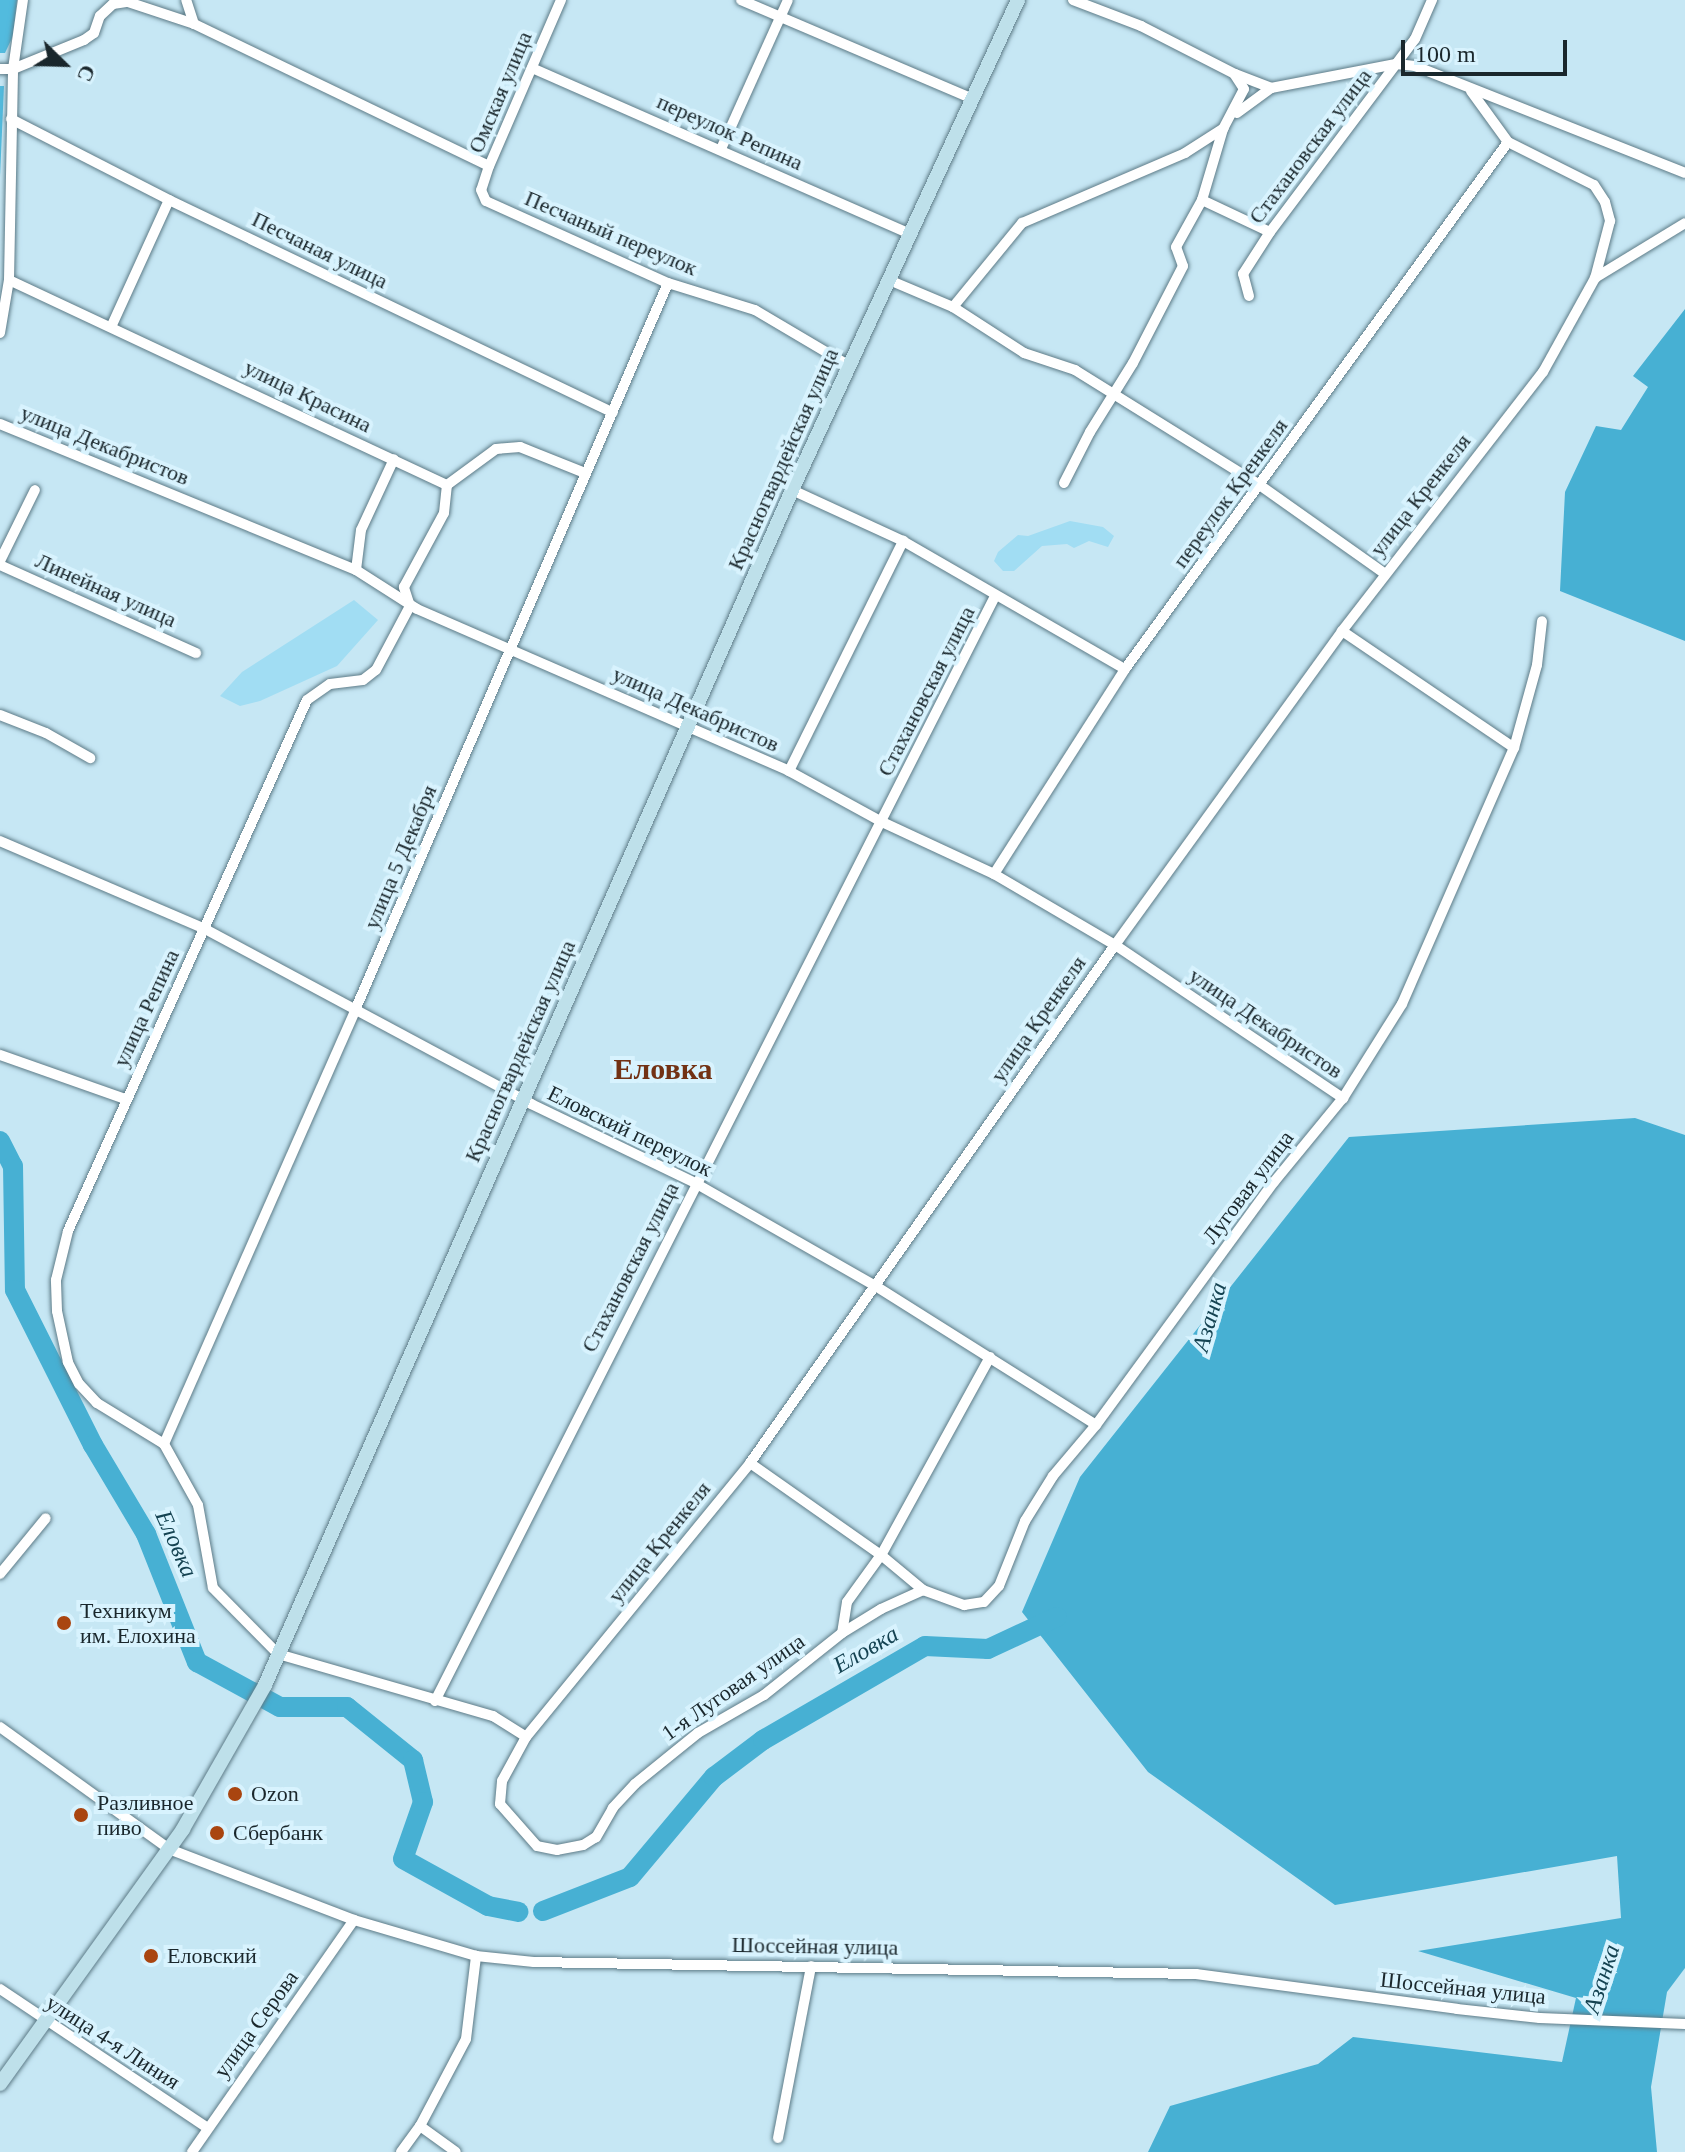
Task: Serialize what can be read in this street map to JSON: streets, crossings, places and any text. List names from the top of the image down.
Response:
{
  "streets": {
    "main road": ["Красногвардейская улица"],
    "street": [
      "Омская улица",
      "переулок Репина",
      "Стахановская улица",
      "Песчаный переулок",
      "Песчаная улица",
      "улица Красина",
      "улица Декабристов",
      "переулок Кренкеля",
      "улица Кренкеля",
      "Линейная улица",
      "улица 5 Декабря",
      "улица Репина",
      "Еловский переулок",
      "Луговая улица",
      "1-я Луговая улица",
      "Шоссейная улица",
      "улица Серова",
      "улица 4-я Линия"
    ]
  },
  "crossings": [
    ["Омская улица", "переулок Репина"],
    ["Омская улица", "Песчаный переулок"],
    ["переулок Репина", "Красногвардейская улица"],
    ["Стахановская улица", "улица Декабристов"],
    ["Стахановская улица", "Еловский переулок"],
    ["Песчаный переулок", "Красногвардейская улица"],
    ["Песчаный переулок", "улица 5 Декабря"],
    ["Песчаная улица", "улица 5 Декабря"],
    ["улица Декабристов", "Красногвардейская улица"],
    ["улица Декабристов", "переулок Кренкеля"],
    ["улица Декабристов", "улица Кренкеля"],
    ["улица Декабристов", "улица 5 Декабря"],
    ["улица Декабристов", "улица Репина"],
    ["улица Декабристов", "Луговая улица"],
    ["Красногвардейская улица", "Еловский переулок"],
    ["Красногвардейская улица", "Шоссейная улица"],
    ["Красногвардейская улица", "улица 4-я Линия"],
    ["улица Кренкеля", "Еловский переулок"],
    ["улица Кренкеля", "1-я Луговая улица"],
    ["улица 5 Декабря", "улица Репина"],
    ["улица 5 Декабря", "Еловский переулок"],
    ["улица Репина", "Еловский переулок"],
    ["Еловский переулок", "Луговая улица"],
    ["Шоссейная улица", "улица Серова"],
    ["улица Серова", "улица 4-я Линия"]
  ],
  "districts": ["Еловка"],
  "water": ["Азанка", "Еловка"],
  "places": [
    "Техникум им. Елохина",
    "Ozon",
    "Разливное пиво",
    "Сбербанк",
    "Еловский"
  ],
  "scale_bar": "100 m",
  "north": "bottom right"
}
